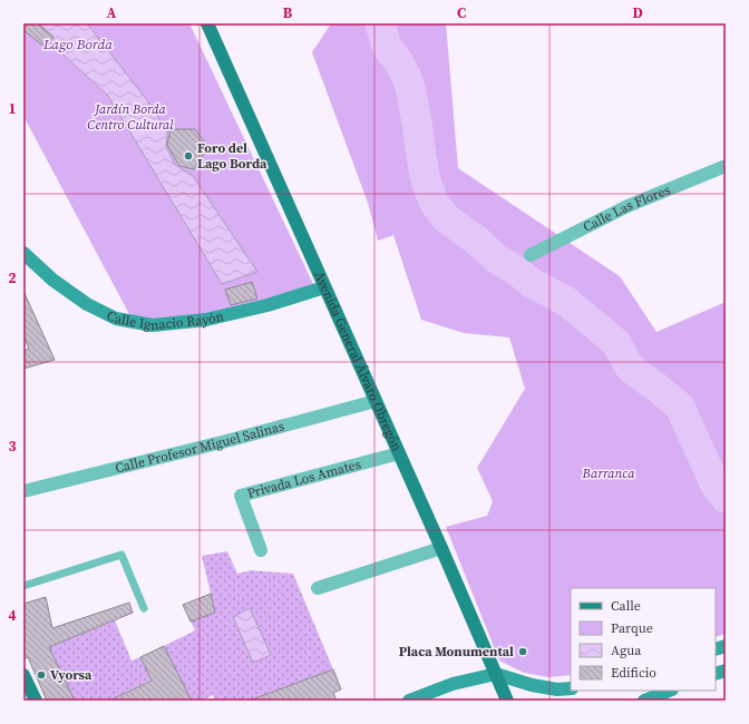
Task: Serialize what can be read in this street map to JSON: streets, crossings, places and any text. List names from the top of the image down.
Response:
{
  "streets": {
    "main road": ["Avenida General Álvaro Obregón"],
    "street": [
      "Calle Las Flores",
      "Calle Ignacio Rayón",
      "Calle Profesor Miguel Salinas",
      "Privada Los Amates"
    ]
  },
  "crossings": [
    ["Calle Ignacio Rayón", "Avenida General Álvaro Obregón"],
    ["Avenida General Álvaro Obregón", "Calle Profesor Miguel Salinas"],
    ["Avenida General Álvaro Obregón", "Privada Los Amates"]
  ],
  "water": ["Lago Borda"],
  "parks": ["Jardín Borda Centro Cultural", "Barranca"],
  "places": ["Foro del Lago Borda", "Placa Monumental", "Vyorsa"],
  "legend": [
    "Calle",
    "Parque",
    "Agua",
    "Edificio"
  ],
  "grid": {
    "columns": [
      "A",
      "B",
      "C",
      "D"
    ],
    "rows": [
      "1",
      "2",
      "3",
      "4"
    ]
  }
}
